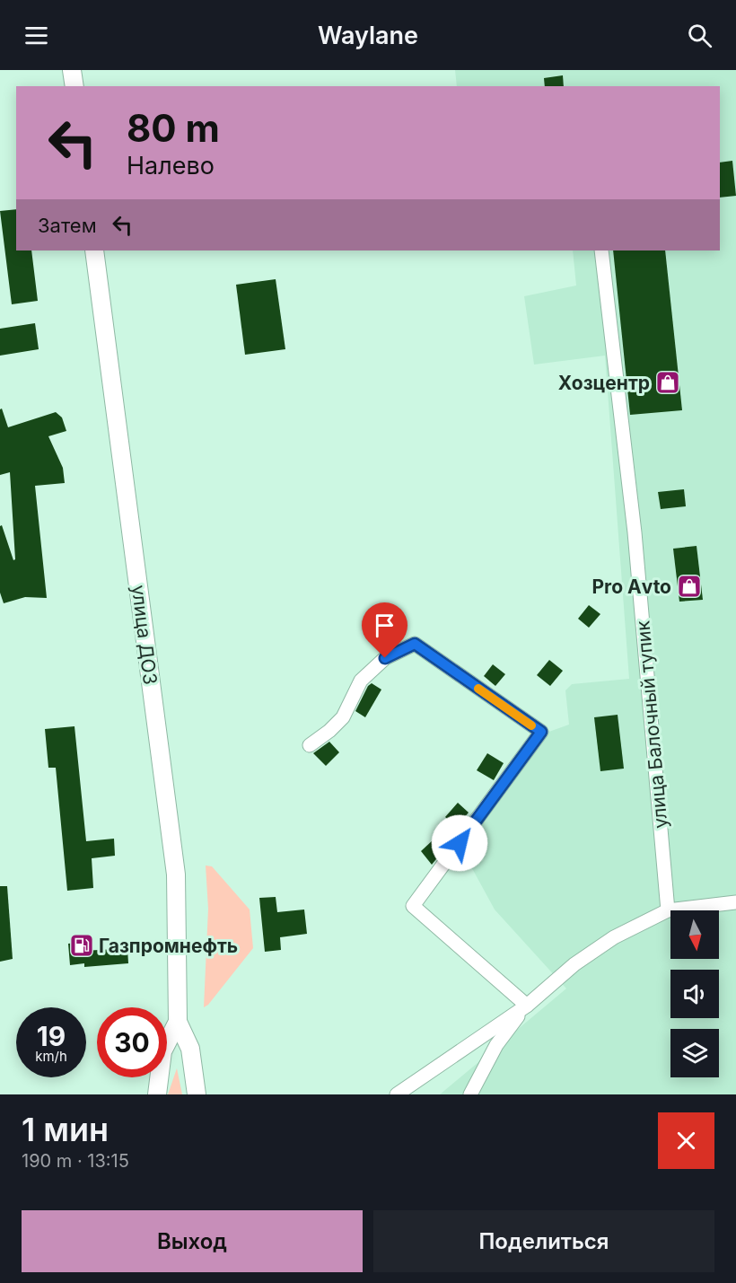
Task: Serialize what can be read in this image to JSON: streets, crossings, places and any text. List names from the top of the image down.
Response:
{
  "streets": {
    "main road": ["улица ДОЗ"],
    "street": ["улица Балочный тупик"]
  },
  "places": {
    "shop": ["Хозцентр", "Pro Аvto"],
    "fuel station": ["Газпромнефть"]
  },
  "north": "bottom",
  "page": {
    "header": "Waylane",
    "turn": ["80 m", "Налево"],
    "then": "Затем",
    "speed": "19 km/h",
    "limit": "30",
    "heading": ["1 мин", "190 m · 13:15"],
    "buttons": ["Выход", "Поделиться"]
  }
}
